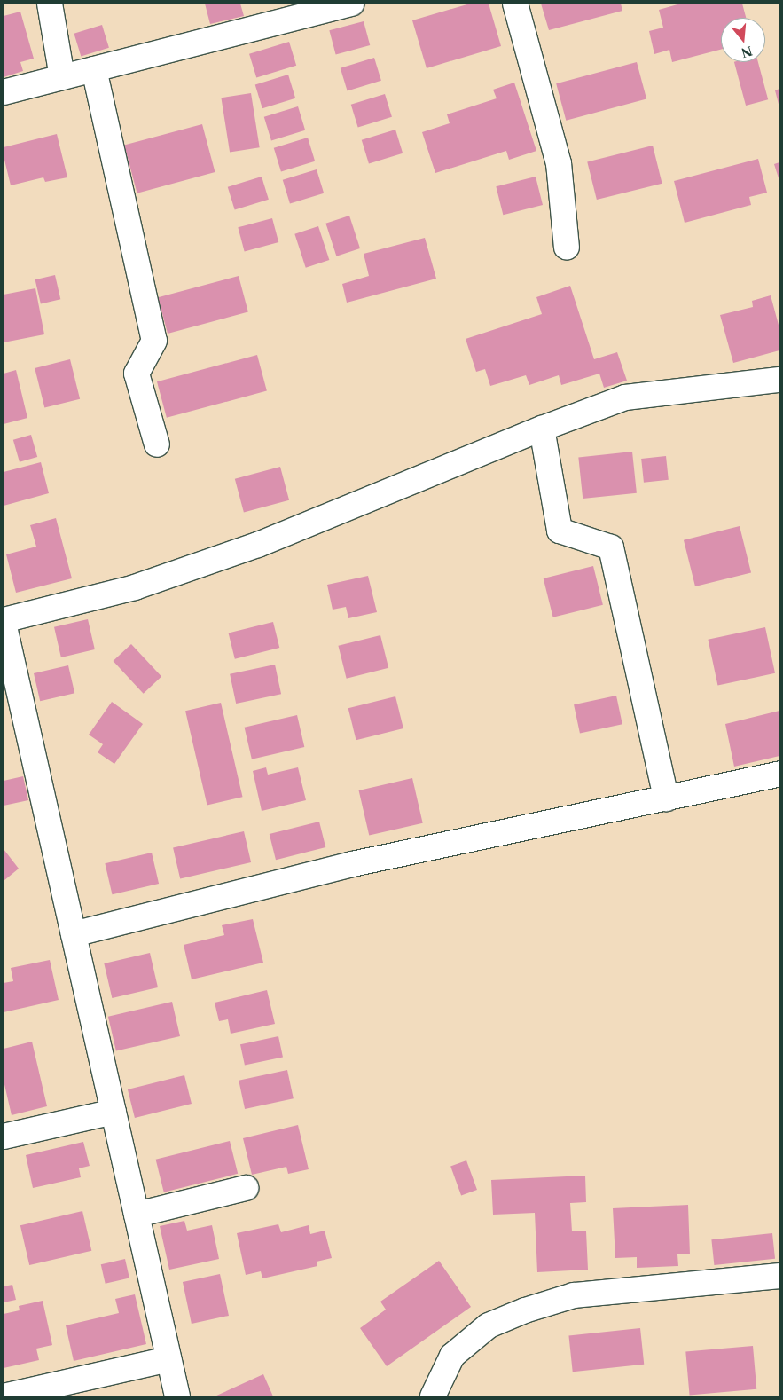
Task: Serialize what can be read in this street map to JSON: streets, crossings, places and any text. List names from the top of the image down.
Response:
{
  "north": "bottom"
}
